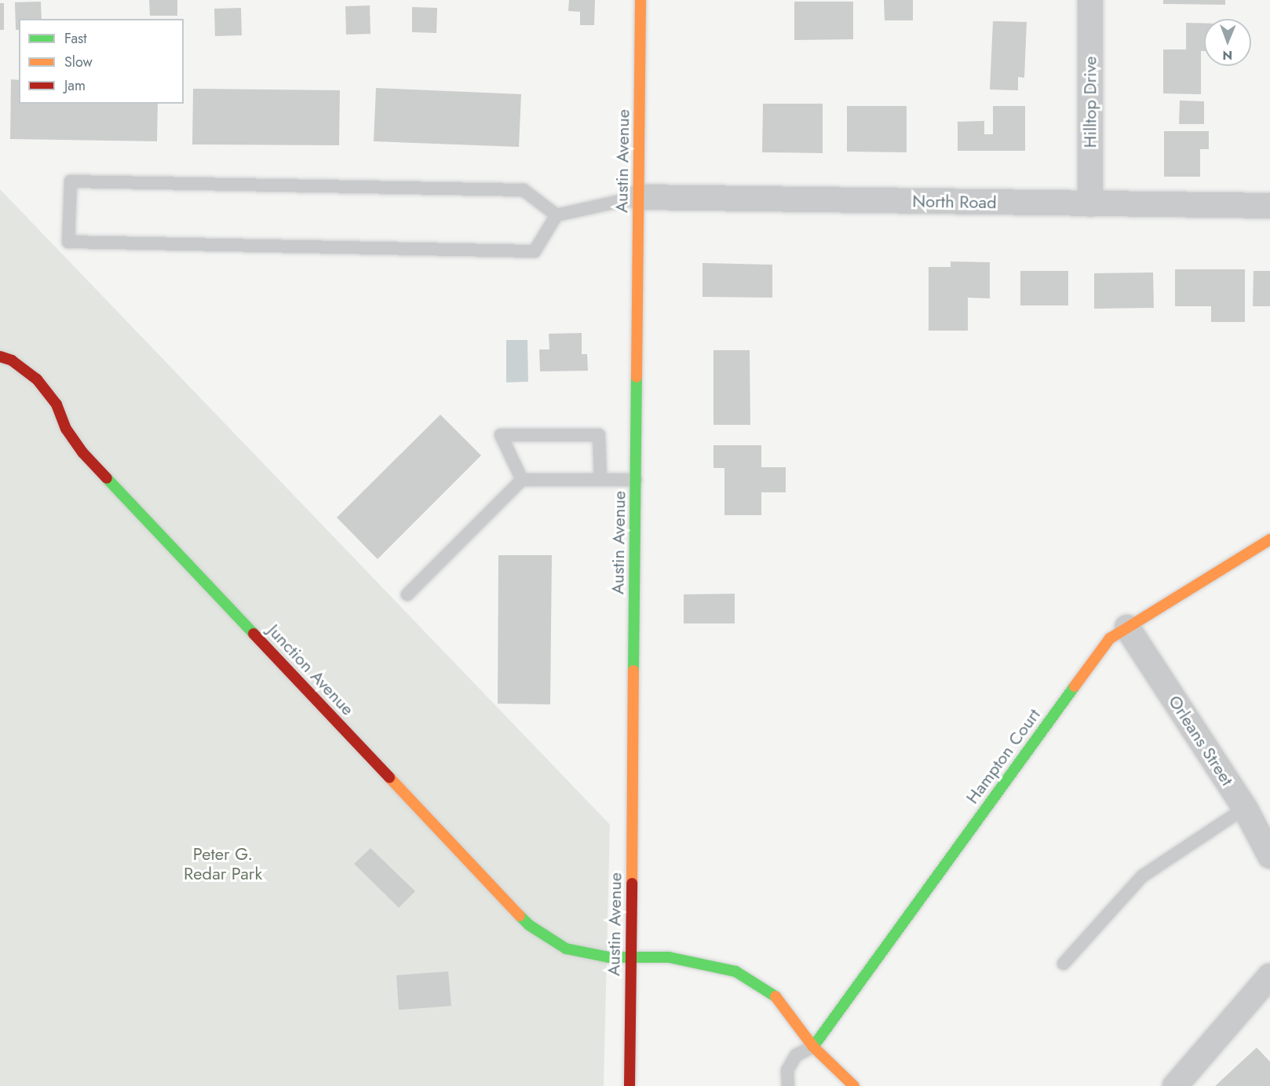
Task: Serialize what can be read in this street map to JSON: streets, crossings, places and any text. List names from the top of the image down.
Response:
{
  "streets": {
    "street": [
      "Hilltop Drive",
      "Austin Avenue",
      "North Road",
      "Junction Avenue",
      "Orleans Street",
      "Hampton Court"
    ]
  },
  "crossings": [
    ["Hilltop Drive", "North Road"],
    ["Austin Avenue", "North Road"],
    ["Austin Avenue", "Junction Avenue"],
    ["Junction Avenue", "Hampton Court"],
    ["Orleans Street", "Hampton Court"]
  ],
  "parks": ["Peter G. Redar Park"],
  "legend": ["Fast", "Slow", "Jam"],
  "north": "bottom"
}
